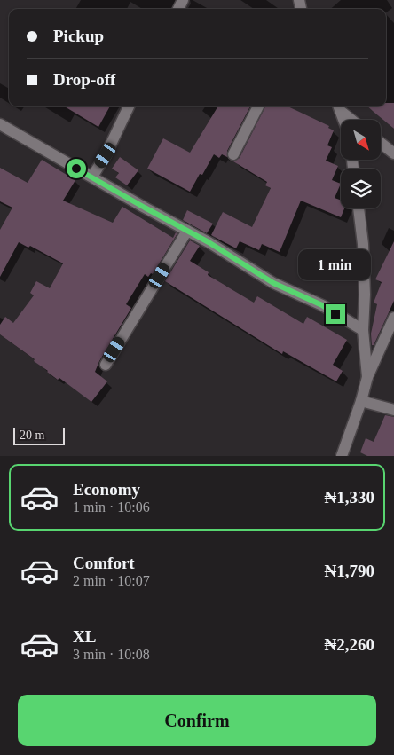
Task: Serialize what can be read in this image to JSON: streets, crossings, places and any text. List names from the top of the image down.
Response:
{
  "scale_bar": "20 m",
  "north": "bottom right",
  "page": {
    "banner": ["Pickup", "Drop-off"],
    "bubble": "1 min",
    "scale": "20 m",
    "list": [
      {
        "name": "Economy",
        "note": "1 min · 10:06",
        "value": "₦1,330"
      },
      {
        "name": "Comfort",
        "note": "2 min · 10:07",
        "value": "₦1,790"
      },
      {
        "name": "XL",
        "note": "3 min · 10:08",
        "value": "₦2,260"
      }
    ],
    "buttons": "Confirm"
  }
}
